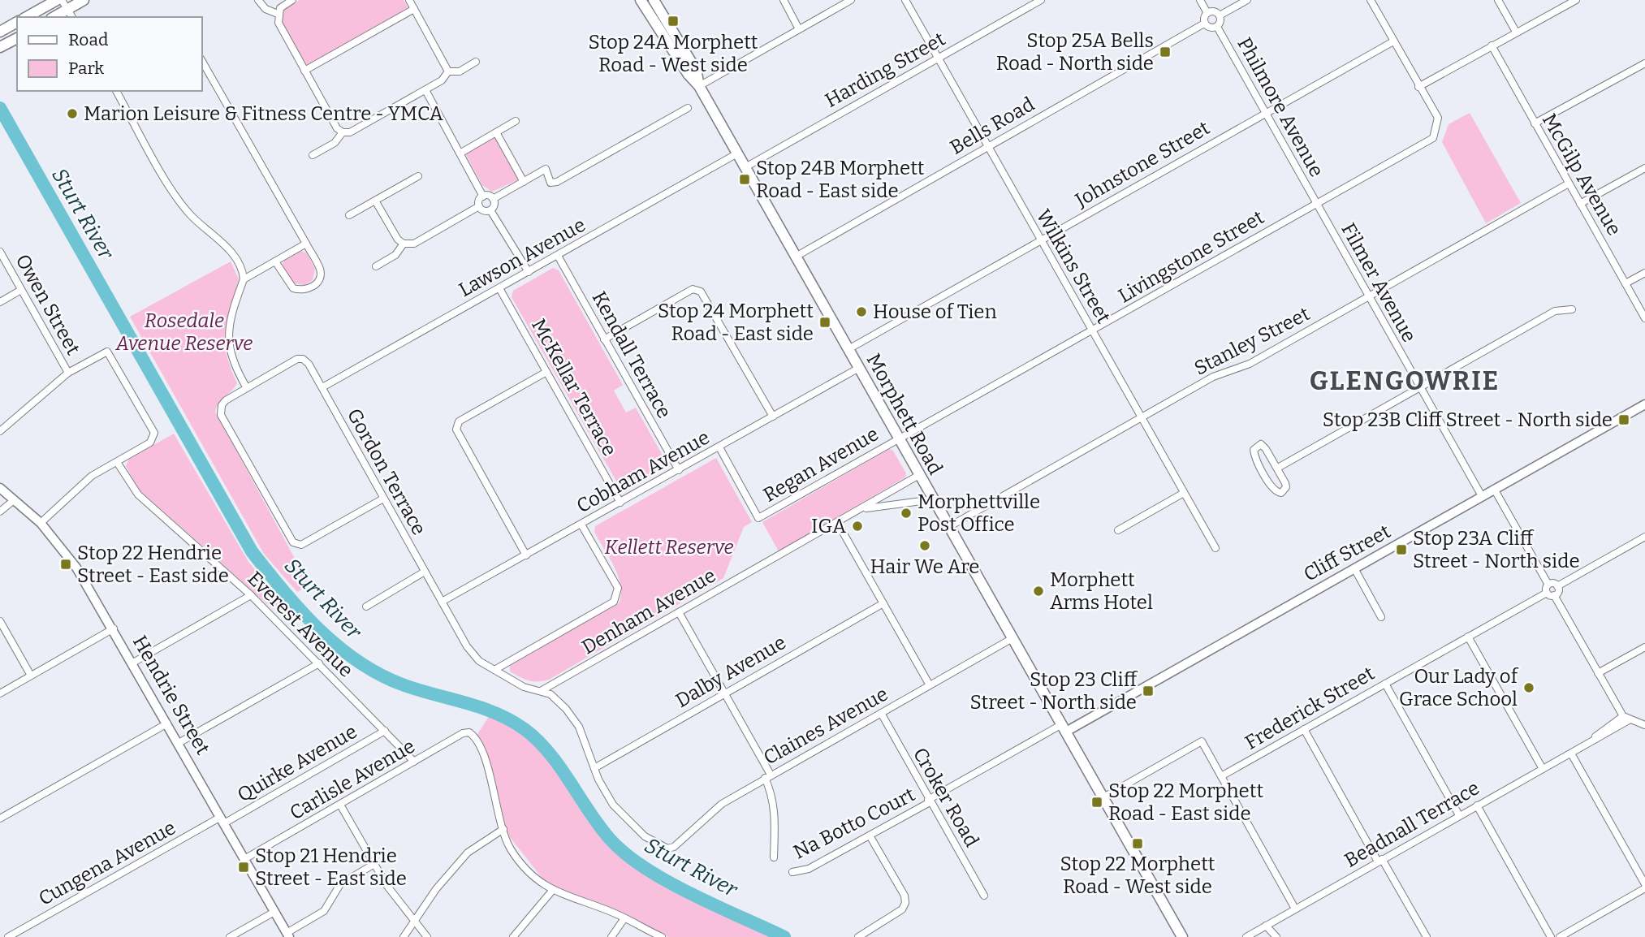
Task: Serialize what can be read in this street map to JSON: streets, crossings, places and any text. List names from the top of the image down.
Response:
{
  "streets": {
    "main road": ["Morphett Road"],
    "street": [
      "Harding Street",
      "Philmore Avenue",
      "Bells Road",
      "Johnstone Street",
      "McGilp Avenue",
      "Livingstone Street",
      "Lawson Avenue",
      "Wilkins Street",
      "Filmer Avenue",
      "Owen Street",
      "Stanley Street",
      "Kendall Terrace",
      "McKellar Terrace",
      "Regan Avenue",
      "Gordon Terrace",
      "Cobham Avenue",
      "Cliff Street",
      "Denham Avenue",
      "Everest Avenue",
      "Dalby Avenue",
      "Hendrie Street",
      "Frederick Street",
      "Claines Avenue",
      "Quirke Avenue",
      "Carlisle Avenue",
      "Croker Road",
      "Na Botto Court",
      "Beadnall Terrace",
      "Cungena Avenue"
    ]
  },
  "crossings": [
    ["Harding Street", "Wilkins Street"],
    ["Harding Street", "Morphett Road"],
    ["Philmore Avenue", "Bells Road"],
    ["Philmore Avenue", "Johnstone Street"],
    ["Philmore Avenue", "Livingstone Street"],
    ["Philmore Avenue", "Filmer Avenue"],
    ["Bells Road", "Wilkins Street"],
    ["Bells Road", "Morphett Road"],
    ["Johnstone Street", "Wilkins Street"],
    ["Johnstone Street", "Morphett Road"],
    ["McGilp Avenue", "Stanley Street"],
    ["Livingstone Street", "Wilkins Street"],
    ["Livingstone Street", "Filmer Avenue"],
    ["Livingstone Street", "Morphett Road"],
    ["Livingstone Street", "Regan Avenue"],
    ["Lawson Avenue", "Kendall Terrace"],
    ["Lawson Avenue", "McKellar Terrace"],
    ["Lawson Avenue", "Morphett Road"],
    ["Lawson Avenue", "Gordon Terrace"],
    ["Wilkins Street", "Stanley Street"],
    ["Filmer Avenue", "Stanley Street"],
    ["Filmer Avenue", "Cliff Street"],
    ["Stanley Street", "Morphett Road"],
    ["Kendall Terrace", "Cobham Avenue"],
    ["McKellar Terrace", "Cobham Avenue"],
    ["Morphett Road", "Regan Avenue"],
    ["Morphett Road", "Cobham Avenue"],
    ["Morphett Road", "Cliff Street"],
    ["Morphett Road", "Denham Avenue"],
    ["Morphett Road", "Claines Avenue"],
    ["Morphett Road", "Na Botto Court"],
    ["Regan Avenue", "Cobham Avenue"],
    ["Gordon Terrace", "Cobham Avenue"],
    ["Gordon Terrace", "Denham Avenue"],
    ["Gordon Terrace", "Dalby Avenue"],
    ["Gordon Terrace", "Claines Avenue"],
    ["Cliff Street", "Na Botto Court"],
    ["Everest Avenue", "Quirke Avenue"],
    ["Everest Avenue", "Carlisle Avenue"],
    ["Hendrie Street", "Quirke Avenue"],
    ["Hendrie Street", "Carlisle Avenue"],
    ["Hendrie Street", "Cungena Avenue"],
    ["Claines Avenue", "Croker Road"],
    ["Quirke Avenue", "Cungena Avenue"],
    ["Croker Road", "Na Botto Court"]
  ],
  "districts": ["GLENGOWRIE"],
  "water": ["Sturt River"],
  "parks": ["Rosedale Avenue Reserve", "Kellett Reserve"],
  "places": {
    "transit": [
      "Stop 24A Morphett Road - West side",
      "Stop 25A Bells Road - North side",
      "Stop 24B Morphett Road - East side",
      "Stop 24 Morphett Road - East side",
      "Stop 23B Cliff Street - North side",
      "Stop 23A Cliff Street - North side",
      "Stop 22 Hendrie Street - East side",
      "Stop 23 Cliff Street - North side",
      "Stop 22 Morphett Road - East side",
      "Stop 22 Morphett Road - West side",
      "Stop 21 Hendrie Street - East side"
    ],
    "other": [
      "Marion Leisure & Fitness Centre - YMCA",
      "House of Tien",
      "Morphettville Post Office",
      "IGA",
      "Hair We Are",
      "Morphett Arms Hotel",
      "Our Lady of Grace School"
    ]
  },
  "legend": ["Road", "Park"]
}
